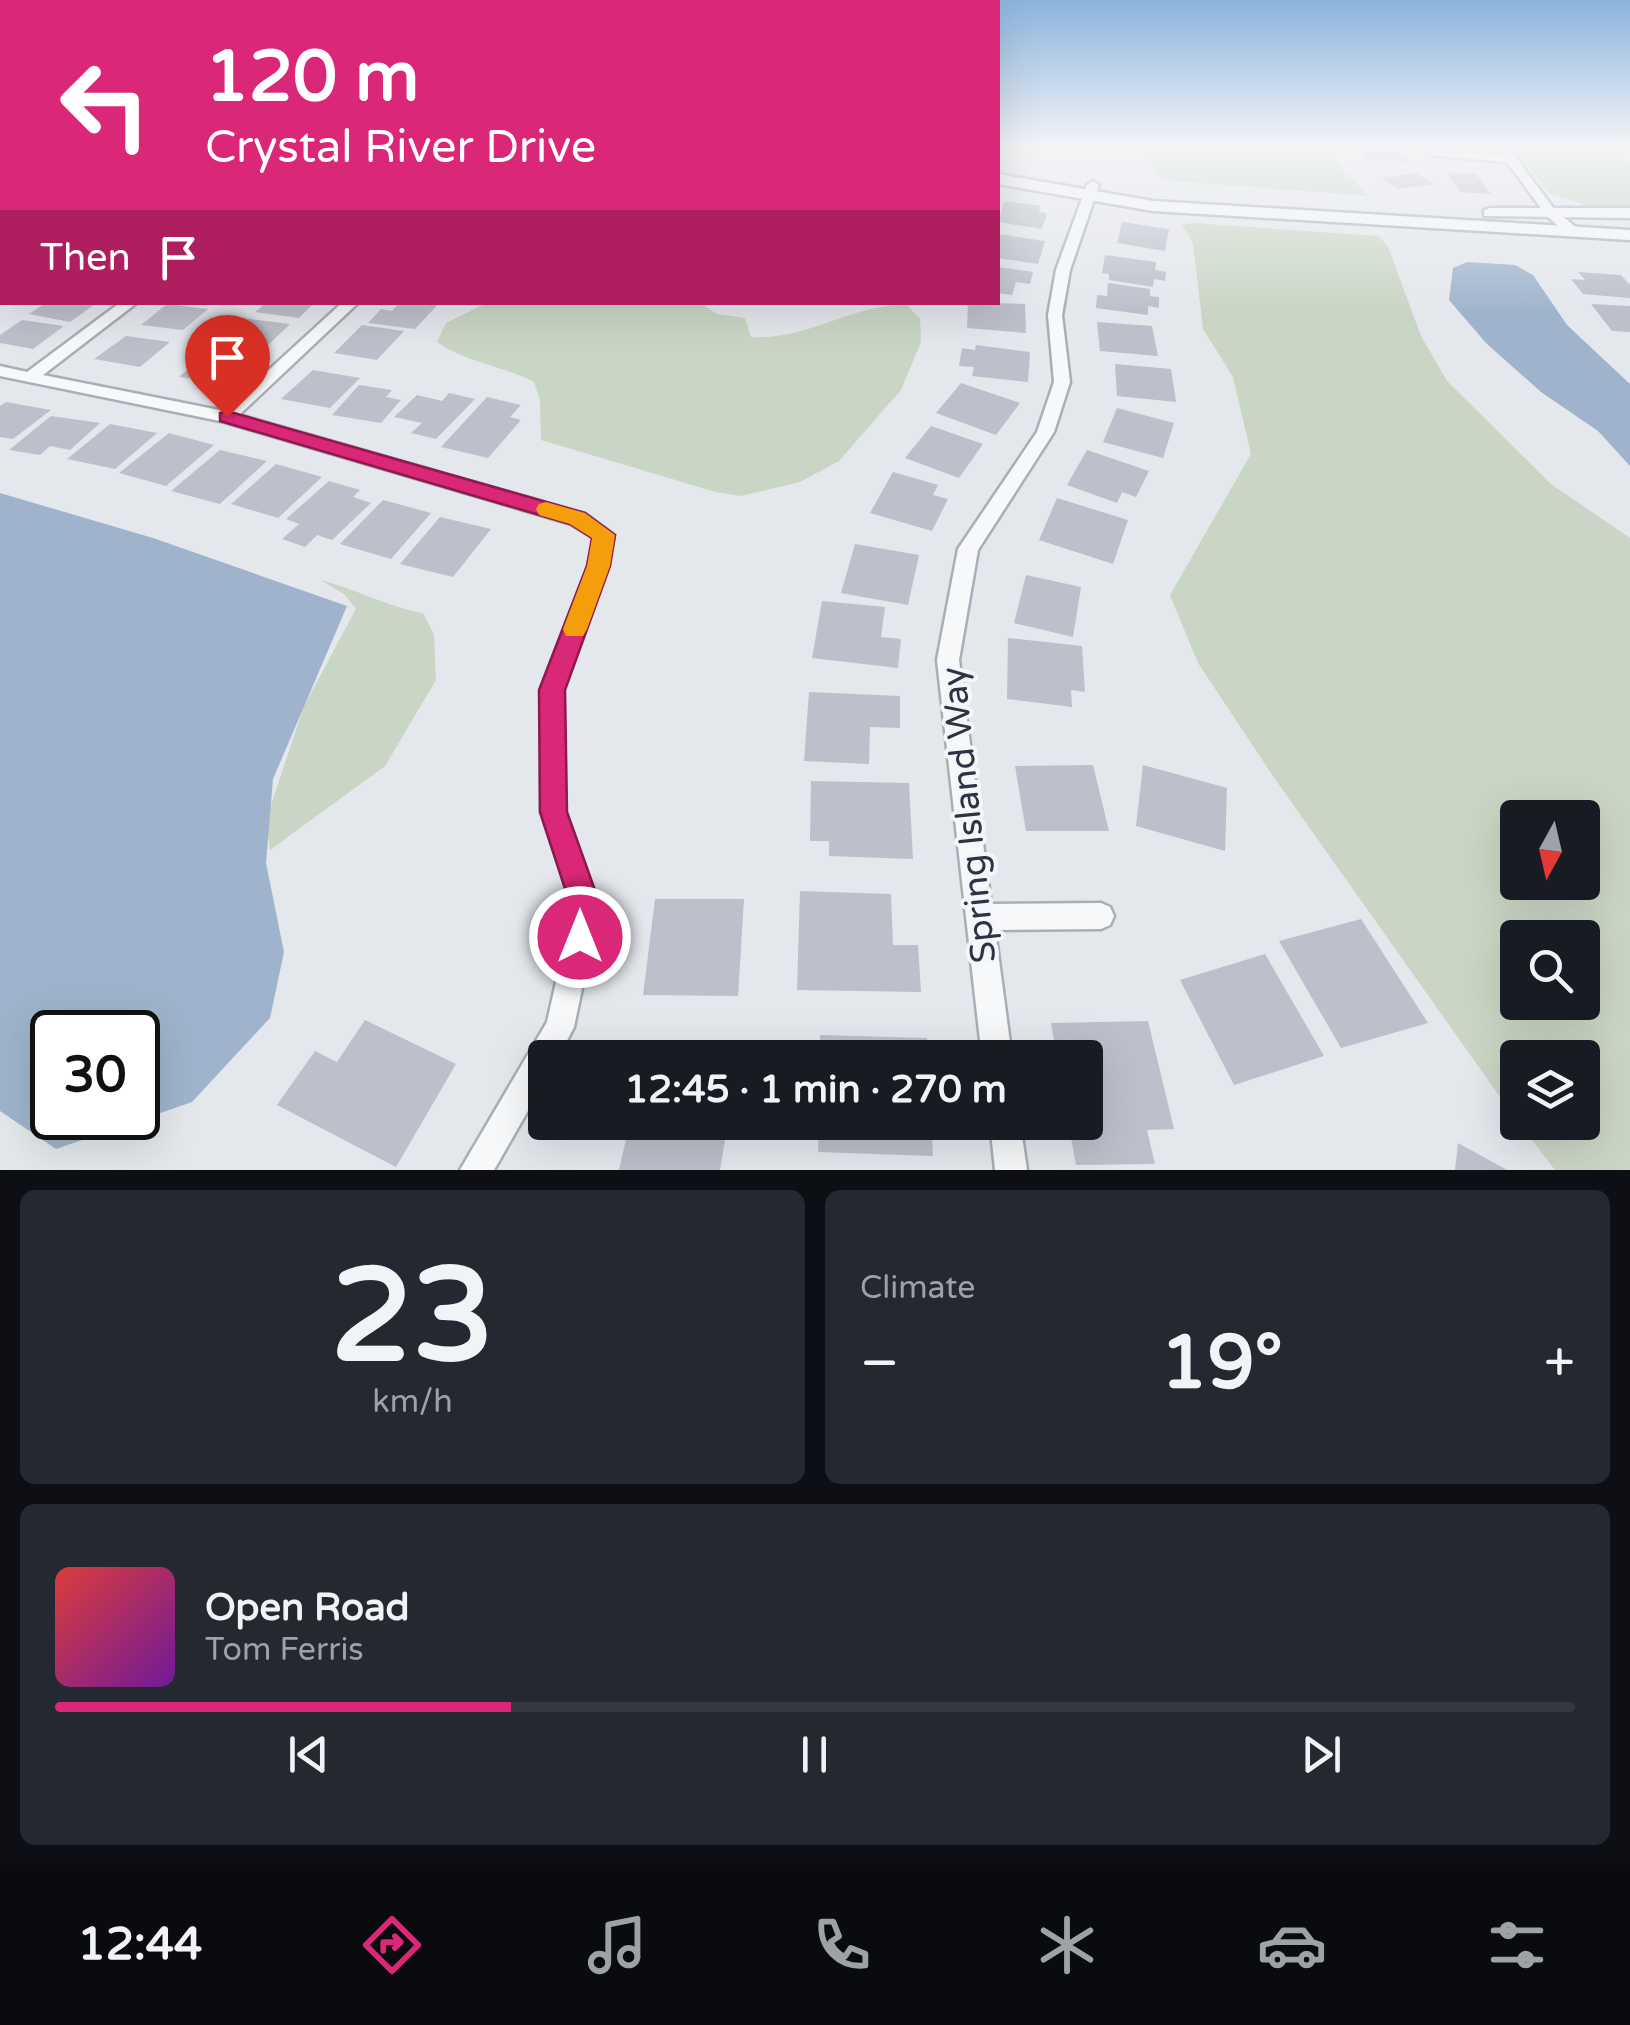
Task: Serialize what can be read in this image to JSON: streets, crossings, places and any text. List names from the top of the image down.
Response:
{
  "streets": {
    "street": ["Spring Island Way"]
  },
  "north": "bottom",
  "page": {
    "turn": ["120 m", "Crystal River Drive"],
    "then": "Then",
    "limit": "30",
    "trip": "12:45 · 1 min · 270 m",
    "tile": [
      ["23", "km/h"],
      "Climate"
    ],
    "heat": ["−", "19°", "+"],
    "song": ["Open Road", "Tom Ferris"],
    "tabs": "12:44"
  }
}
